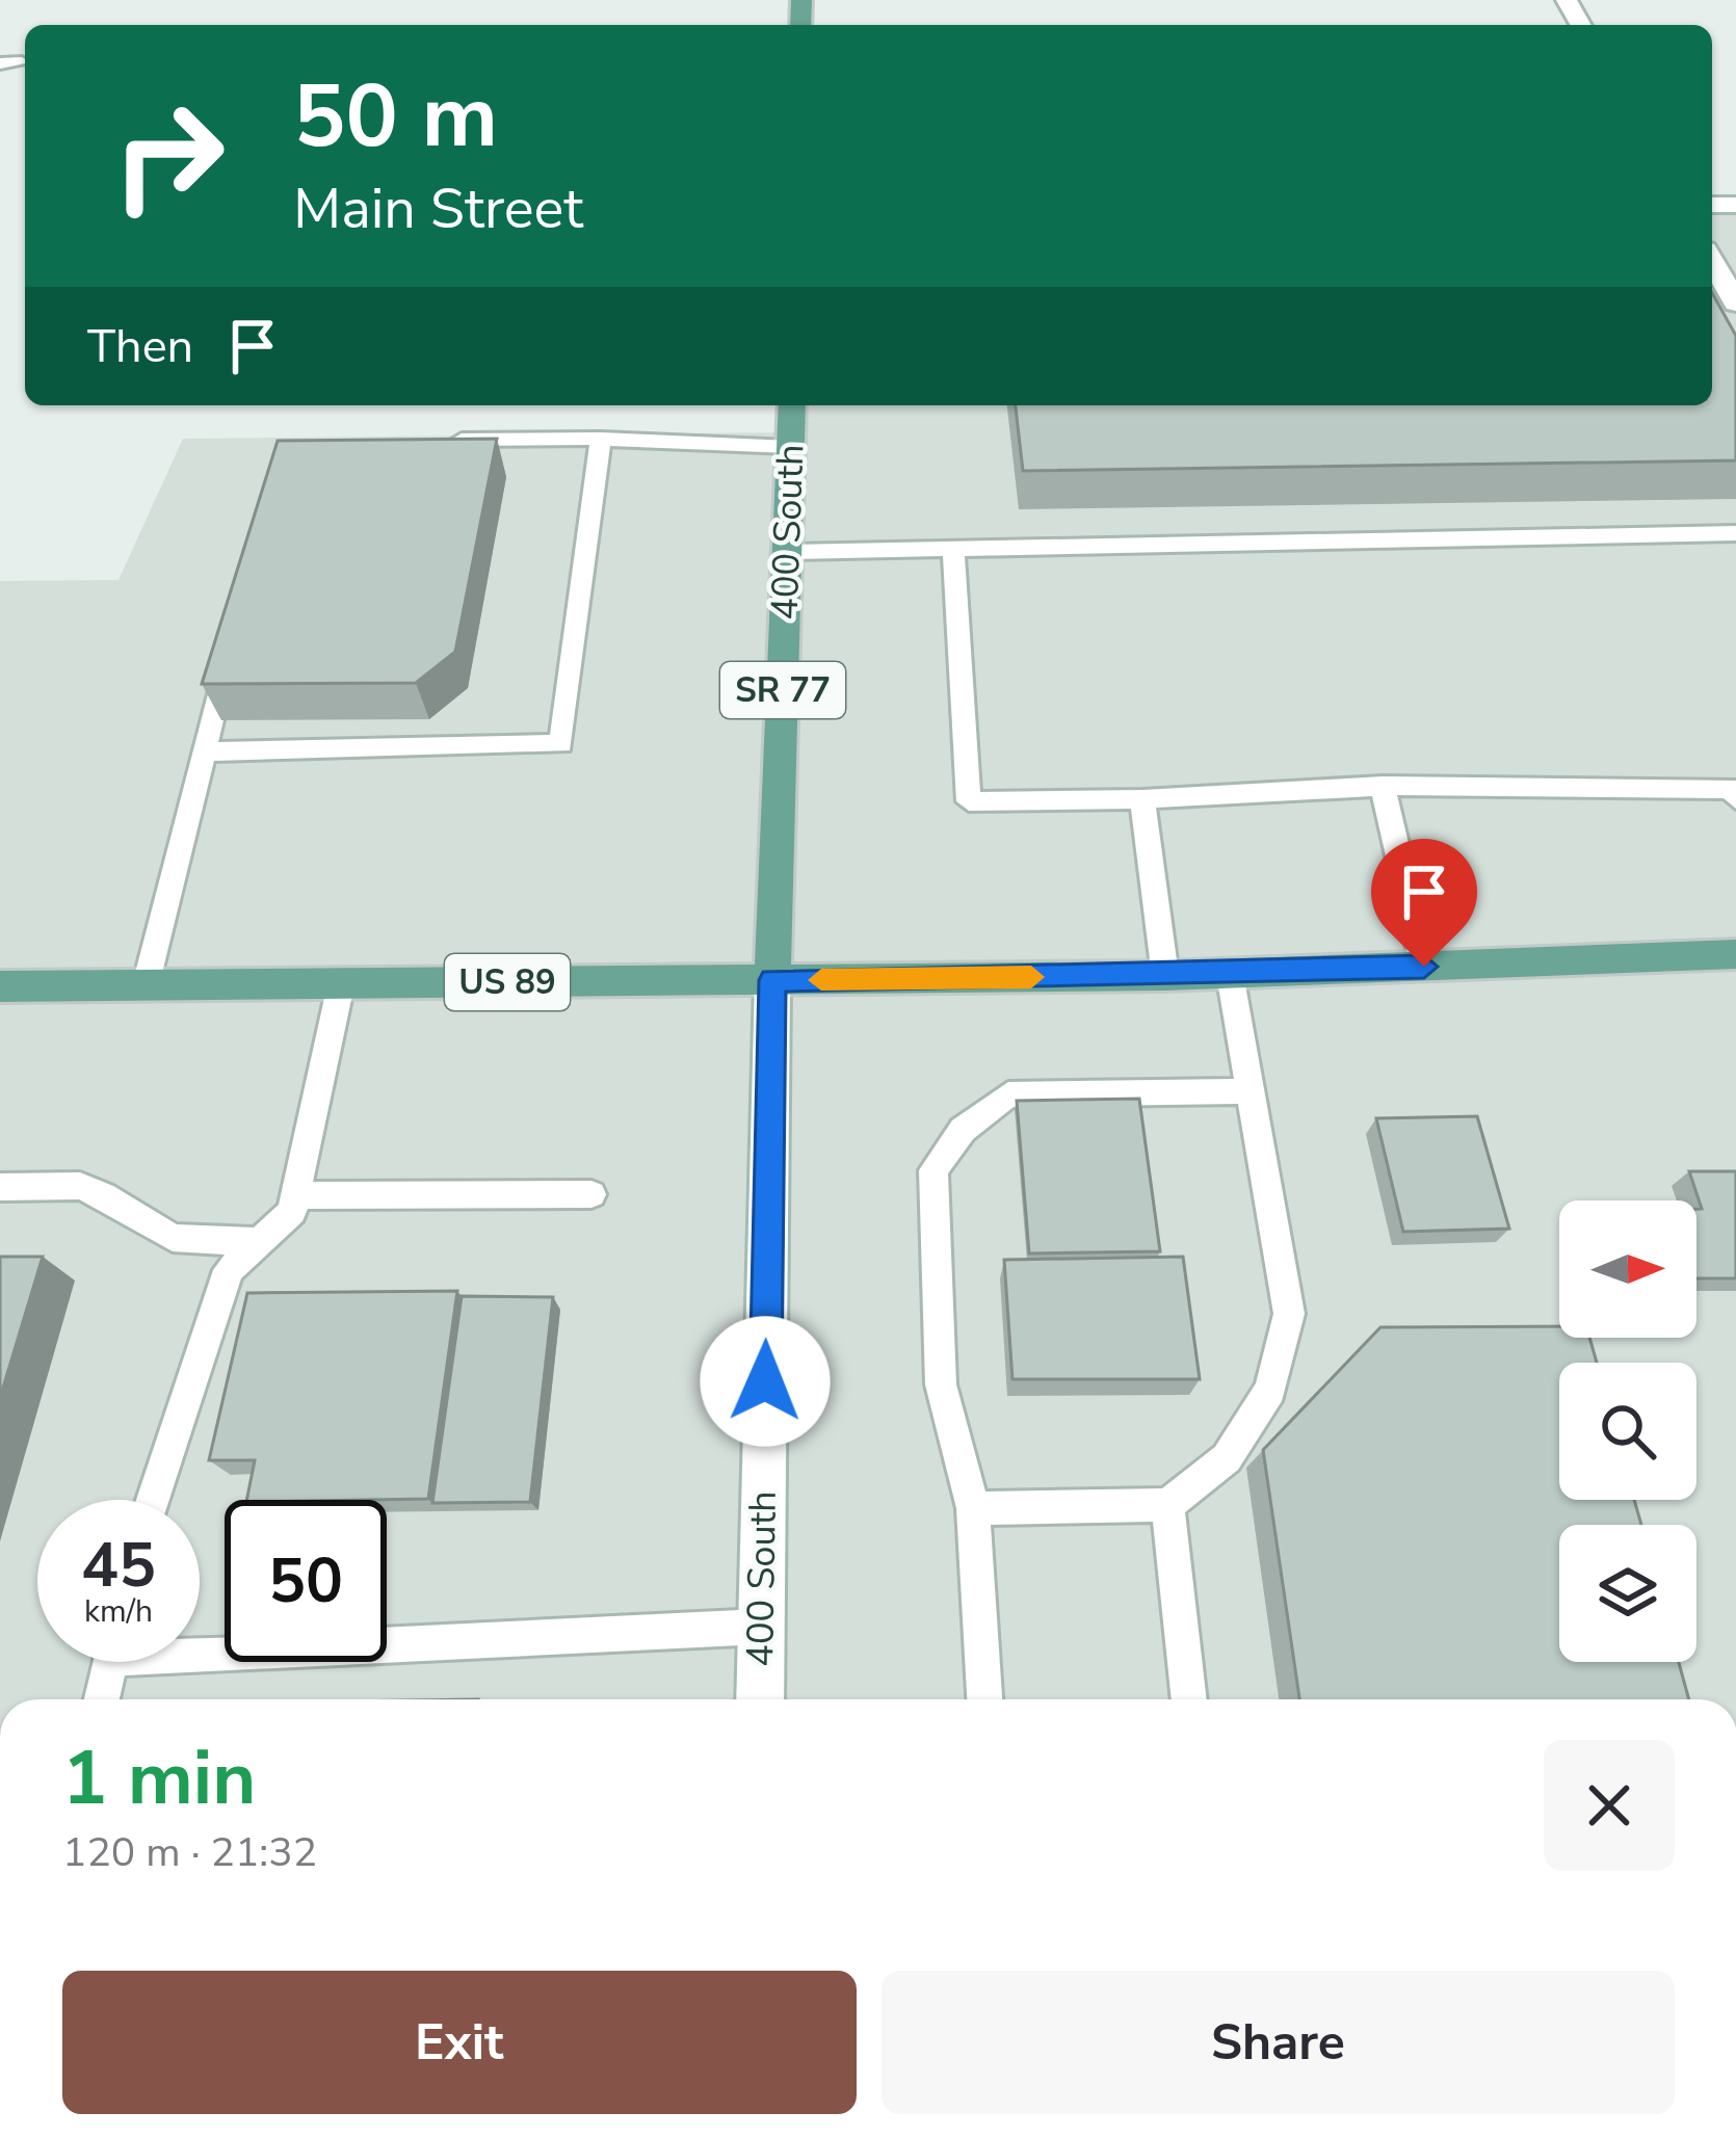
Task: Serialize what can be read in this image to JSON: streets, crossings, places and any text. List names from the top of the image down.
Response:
{
  "streets": {
    "main road": ["400 South", "SR 77", "US 89"]
  },
  "crossings": [
    ["400 South", "US 89"]
  ],
  "north": "right",
  "page": {
    "turn": ["50 m", "Main Street"],
    "then": "Then",
    "speed": "45 km/h",
    "limit": "50",
    "heading": ["1 min", "120 m · 21:32"],
    "buttons": ["Exit", "Share"]
  }
}
